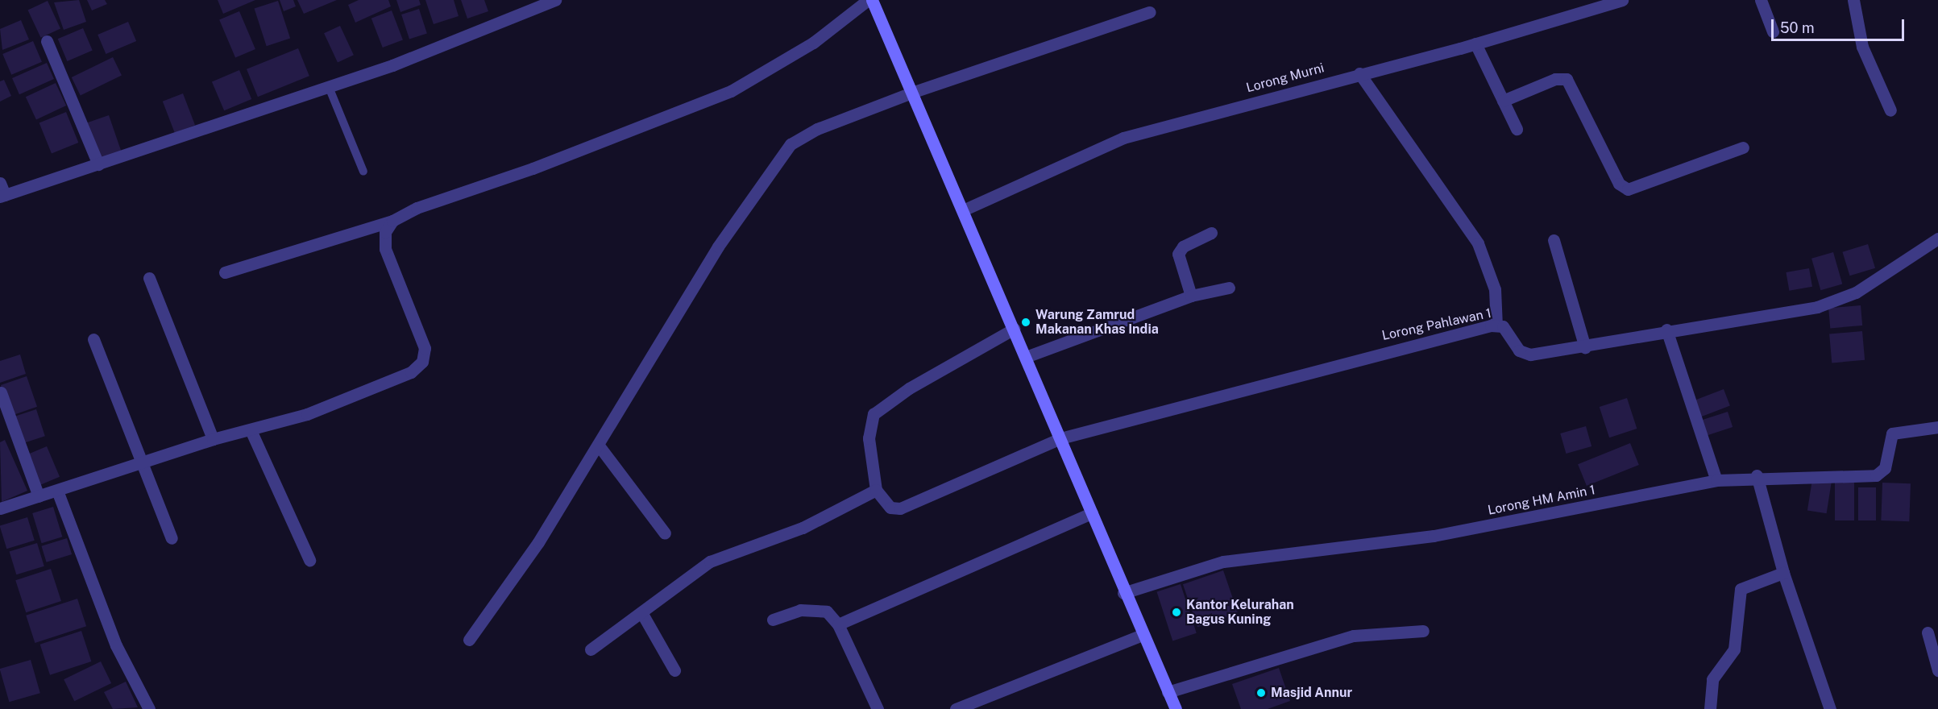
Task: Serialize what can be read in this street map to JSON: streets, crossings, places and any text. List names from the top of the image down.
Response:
{
  "streets": {
    "street": ["Lorong Murni", "Lorong Pahlawan 1", "Lorong HM Amin 1"]
  },
  "places": ["Warung Zamrud Makanan Khas India", "Kantor Kelurahan Bagus Kuning", "Masjid Annur"],
  "scale_bar": "50 m"
}
